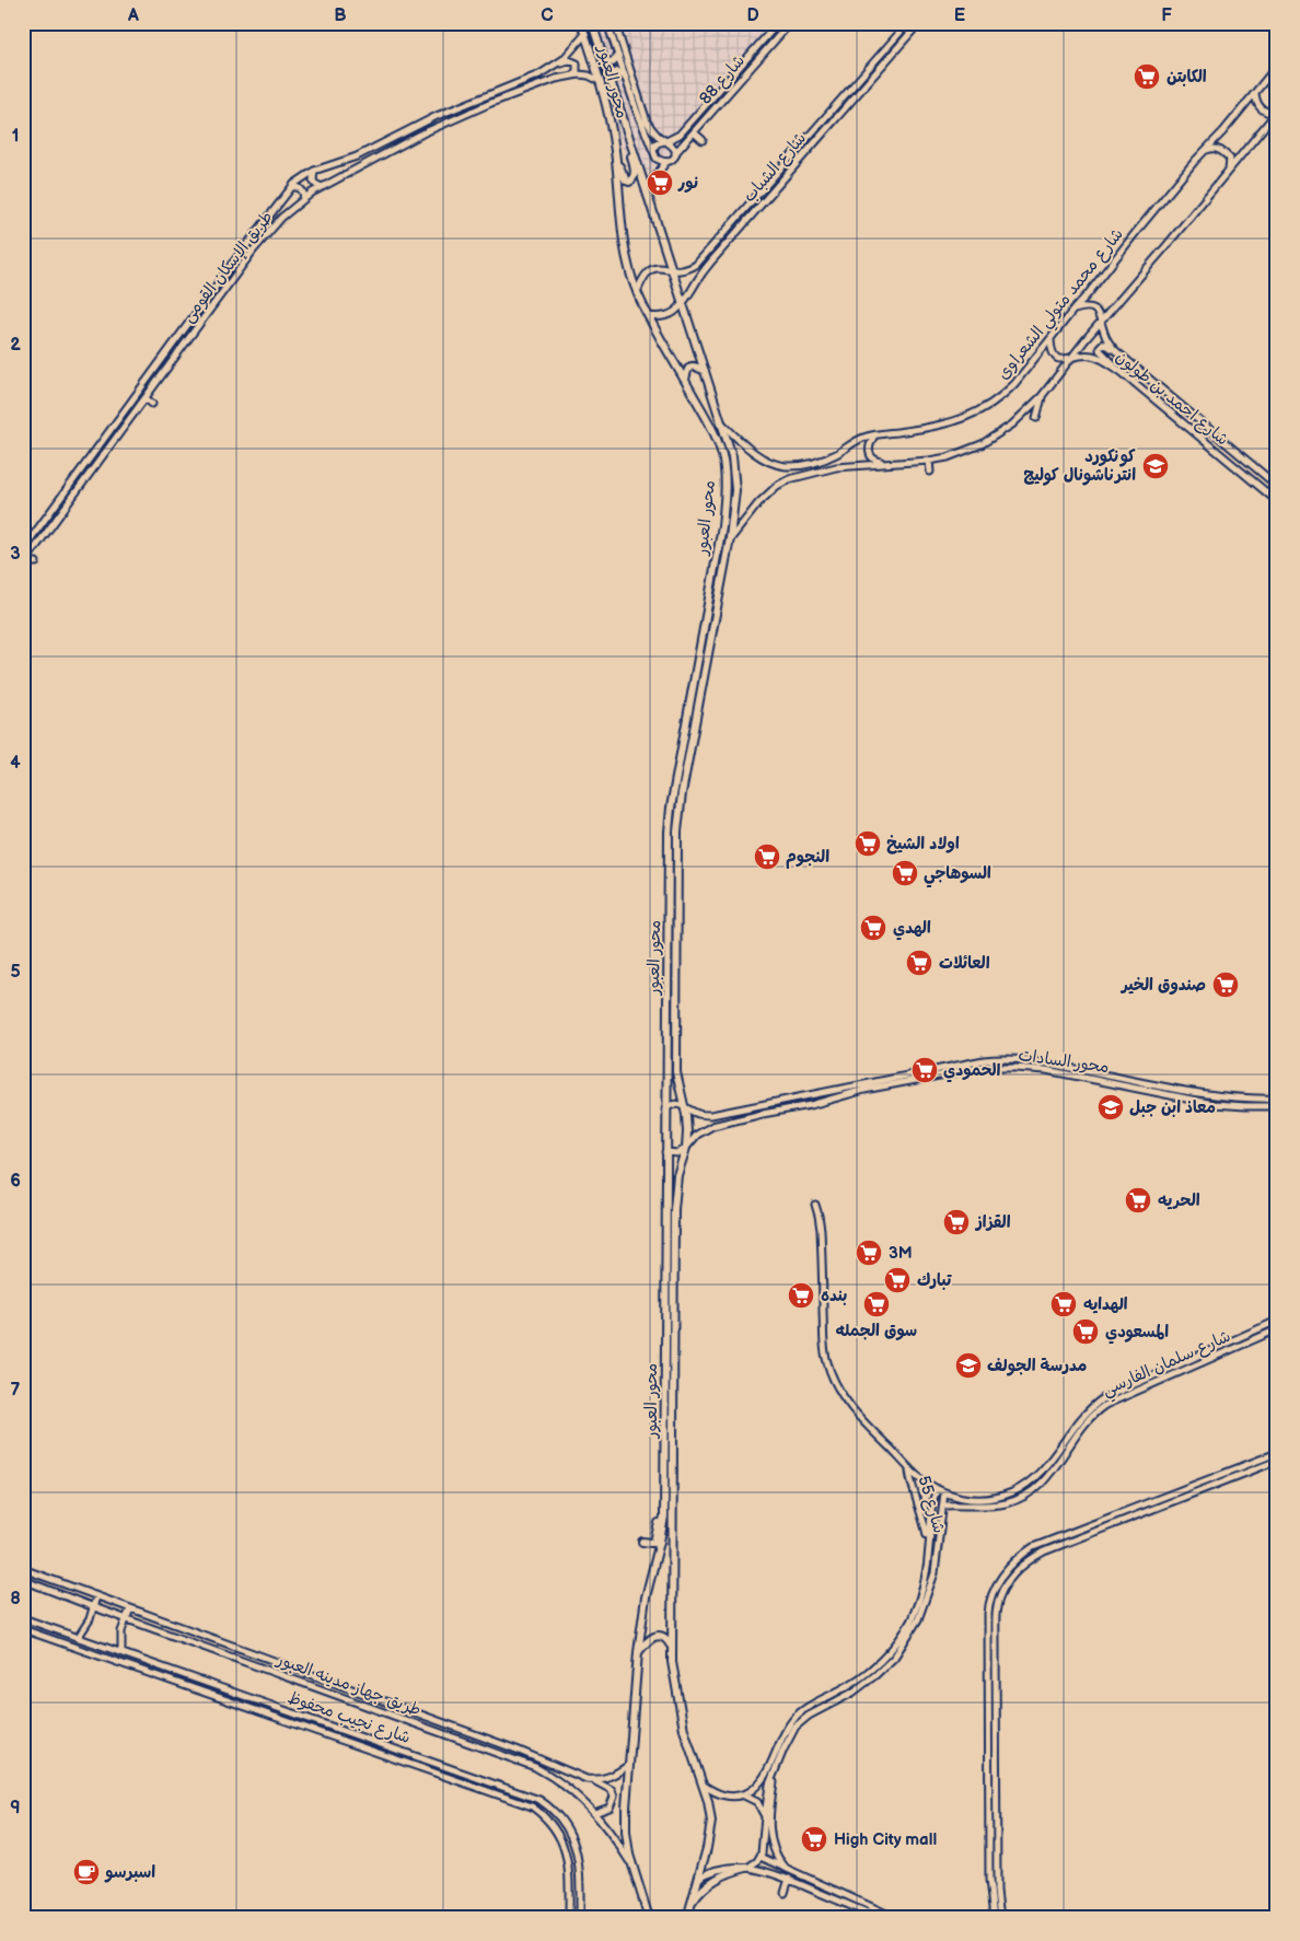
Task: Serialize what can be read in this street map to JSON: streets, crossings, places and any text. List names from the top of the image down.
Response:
{
  "streets": {
    "highway": ["محور العبور"],
    "street": [
      "شارع 88",
      "شارع الشباب",
      "طريق الإسكان القومى",
      "شارع محمد متولي الشعراوى",
      "شارع احمد بن طولون",
      "محور السادات",
      "شارع سلمان الفارسي",
      "شارع 55",
      "طريق جهاز مدينه العبور",
      "شارع نجيب محفوظ"
    ]
  },
  "crossings": [
    ["محور العبور", "شارع الشباب"],
    ["محور العبور", "طريق الإسكان القومى"],
    ["محور العبور", "شارع محمد متولي الشعراوى"],
    ["محور العبور", "محور السادات"],
    ["محور العبور", "طريق جهاز مدينه العبور"],
    ["شارع محمد متولي الشعراوى", "شارع احمد بن طولون"],
    ["شارع سلمان الفارسي", "شارع 55"]
  ],
  "places": {
    "supermarket": [
      "الكابتن",
      "نور",
      "اولاد الشيخ",
      "النجوم",
      "السوهاجي",
      "الهدي",
      "العائلات",
      "صندوق الخير",
      "الحمودي",
      "الحريه",
      "القزاز",
      "3M",
      "تبارك",
      "بنده",
      "سوق الجمله",
      "الهدايه",
      "المسعودي",
      "High City mall"
    ],
    "school or university": ["كونكورد انترناشونال كوليج", "معاذ ابن جبل", "مدرسة الجولف"],
    "cafe": ["اسبرسو"]
  },
  "grid": {
    "columns": [
      "A",
      "B",
      "C",
      "D",
      "E",
      "F"
    ],
    "rows": [
      "1",
      "2",
      "3",
      "4",
      "5",
      "6",
      "7",
      "8",
      "9"
    ]
  }
}
